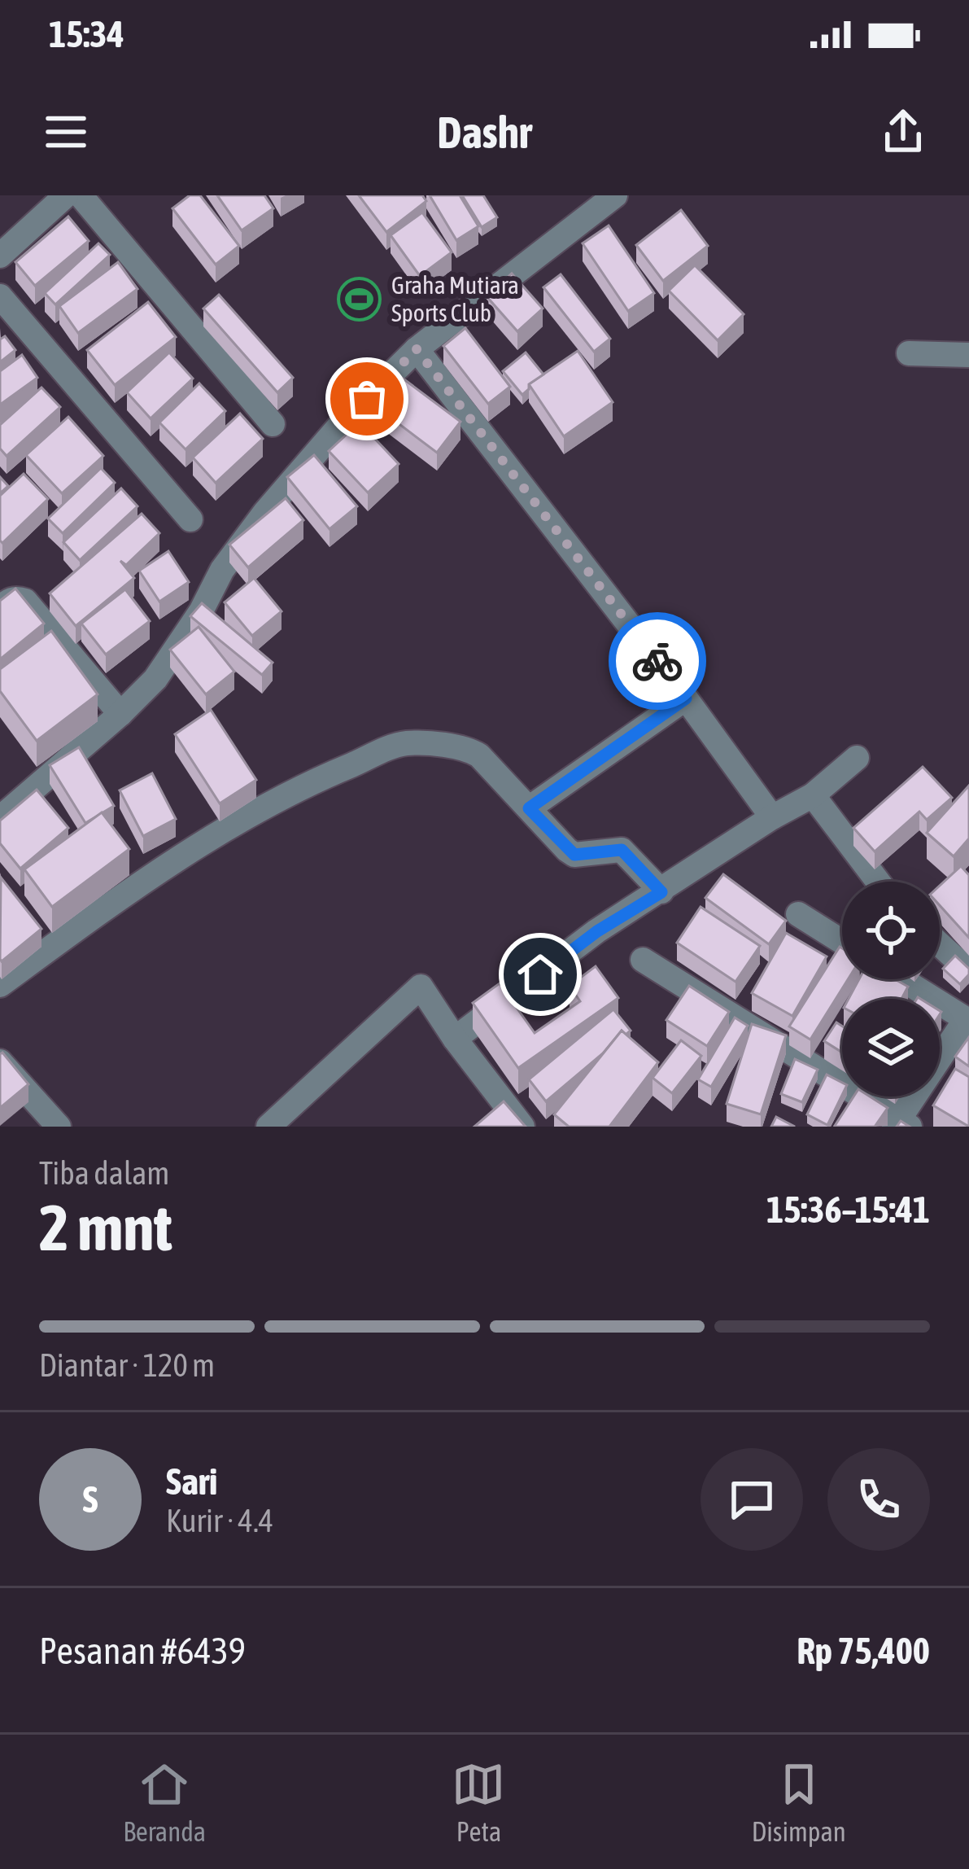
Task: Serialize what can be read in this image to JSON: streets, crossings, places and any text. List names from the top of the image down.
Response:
{
  "places": {
    "sports": ["Graha Mutiara Sports Club"]
  },
  "page": {
    "status": "15:34",
    "header": "Dashr",
    "heading": ["2 mnt", "Tiba dalam", "15:36–15:41"],
    "panel": [
      "Sari",
      "Kurir · 4.4",
      "Pesanan #6439",
      "Rp 75,400"
    ],
    "bar": "Diantar · 120 m",
    "round": "S",
    "tabs": ["Beranda", "Peta", "Disimpan"]
  }
}
